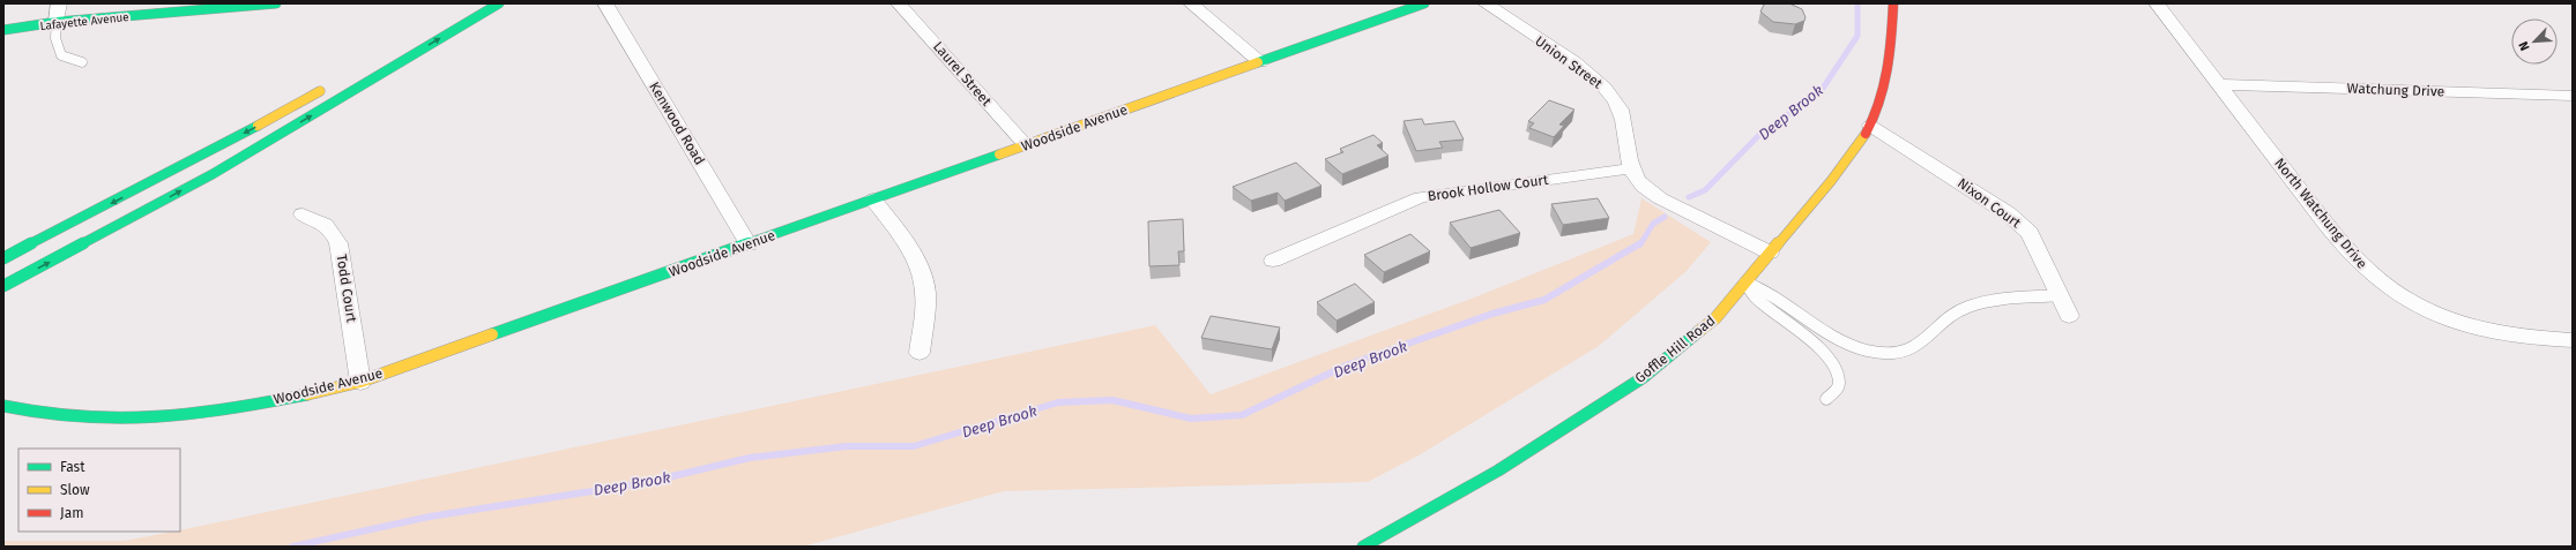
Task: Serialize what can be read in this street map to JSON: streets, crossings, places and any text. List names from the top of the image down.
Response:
{
  "streets": {
    "main road": ["Lafayette Avenue", "Woodside Avenue", "Goffle Hill Road"],
    "street": [
      "Union Street",
      "Laurel Street",
      "Watchung Drive",
      "Kenwood Road",
      "Brook Hollow Court",
      "Nixon Court",
      "North Watchung Drive",
      "Todd Court"
    ]
  },
  "crossings": [
    ["Union Street", "Brook Hollow Court"],
    ["Union Street", "Goffle Hill Road"],
    ["Laurel Street", "Woodside Avenue"],
    ["Watchung Drive", "North Watchung Drive"],
    ["Kenwood Road", "Woodside Avenue"],
    ["Woodside Avenue", "Todd Court"],
    ["Nixon Court", "Goffle Hill Road"]
  ],
  "water": ["Deep Brook"],
  "legend": ["Fast", "Slow", "Jam"],
  "north": "bottom left"
}
